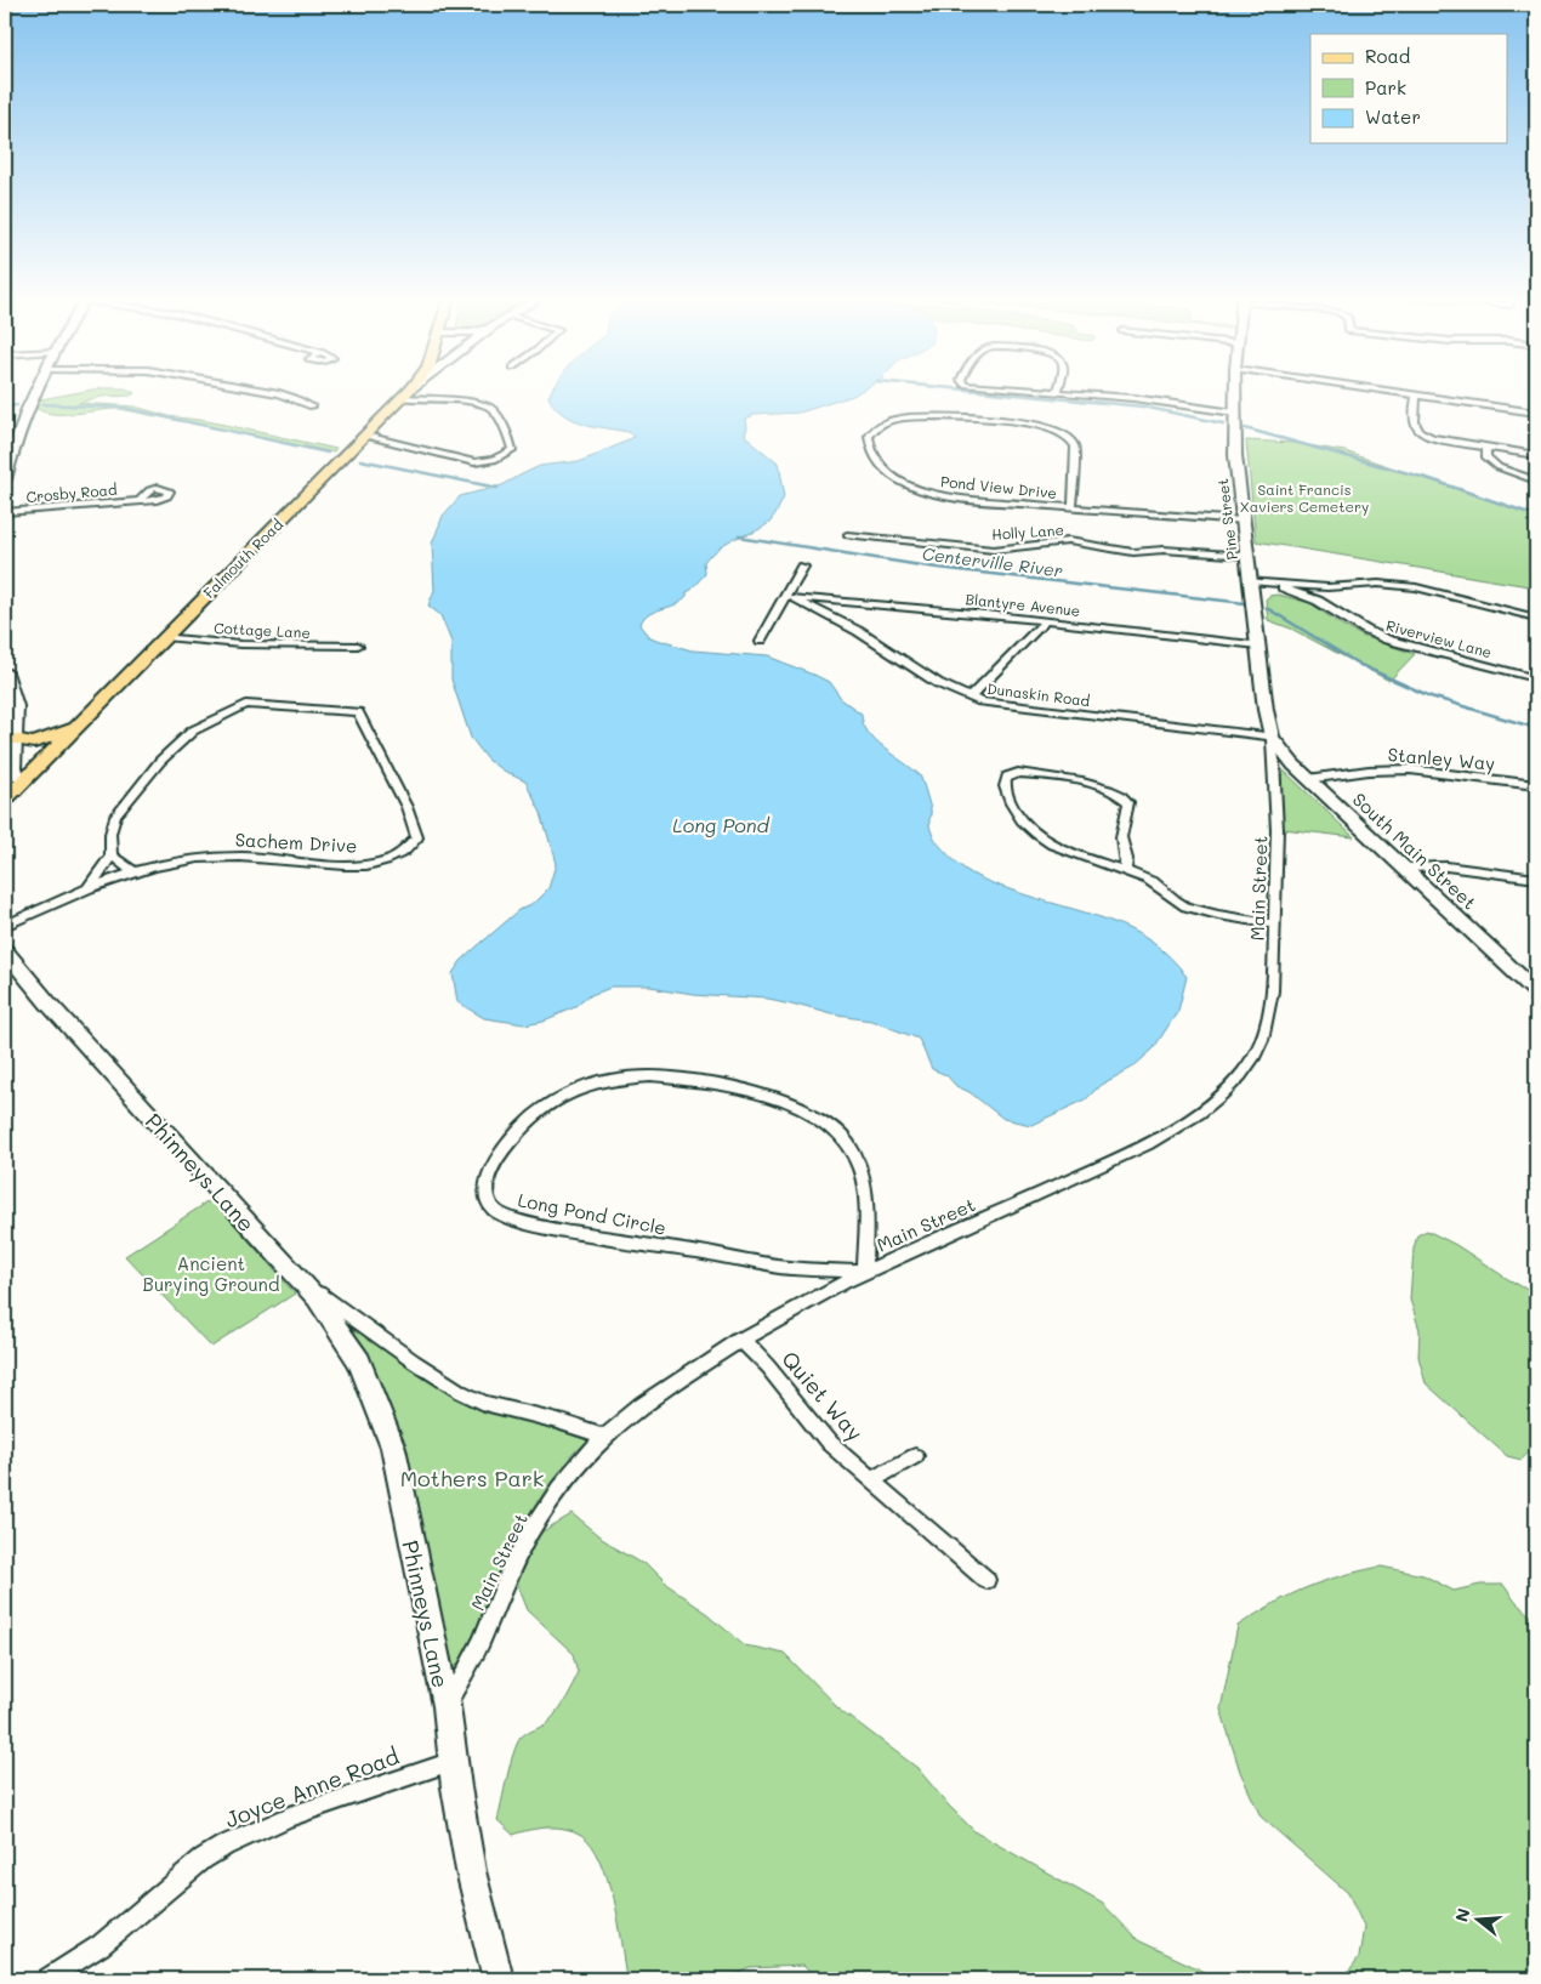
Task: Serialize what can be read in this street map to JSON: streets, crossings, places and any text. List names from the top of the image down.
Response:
{
  "streets": {
    "main road": [
      "Pine Street",
      "Falmouth Road",
      "South Main Street",
      "Phinneys Lane"
    ],
    "street": [
      "Pond View Drive",
      "Crosby Road",
      "Holly Lane",
      "Blantyre Avenue",
      "Cottage Lane",
      "Riverview Lane",
      "Dunaskin Road",
      "Stanley Way",
      "Sachem Drive",
      "Main Street",
      "Long Pond Circle",
      "Quiet Way",
      "Joyce Anne Road"
    ]
  },
  "crossings": [
    ["Pond View Drive", "Pine Street"],
    ["Pine Street", "Holly Lane"],
    ["Pine Street", "Blantyre Avenue"],
    ["Pine Street", "Riverview Lane"],
    ["Pine Street", "Dunaskin Road"],
    ["Pine Street", "South Main Street"],
    ["Pine Street", "Main Street"],
    ["Falmouth Road", "Cottage Lane"],
    ["Blantyre Avenue", "Dunaskin Road"],
    ["Dunaskin Road", "South Main Street"],
    ["Dunaskin Road", "Main Street"],
    ["Stanley Way", "South Main Street"],
    ["South Main Street", "Main Street"],
    ["Main Street", "Phinneys Lane"],
    ["Main Street", "Long Pond Circle"],
    ["Main Street", "Quiet Way"],
    ["Phinneys Lane", "Joyce Anne Road"]
  ],
  "water": ["Centerville River", "Long Pond"],
  "parks": ["Saint Francis Xaviers Cemetery", "Ancient Burying Ground", "Mothers Park"],
  "legend": ["Road", "Park", "Water"],
  "north": "left"
}
